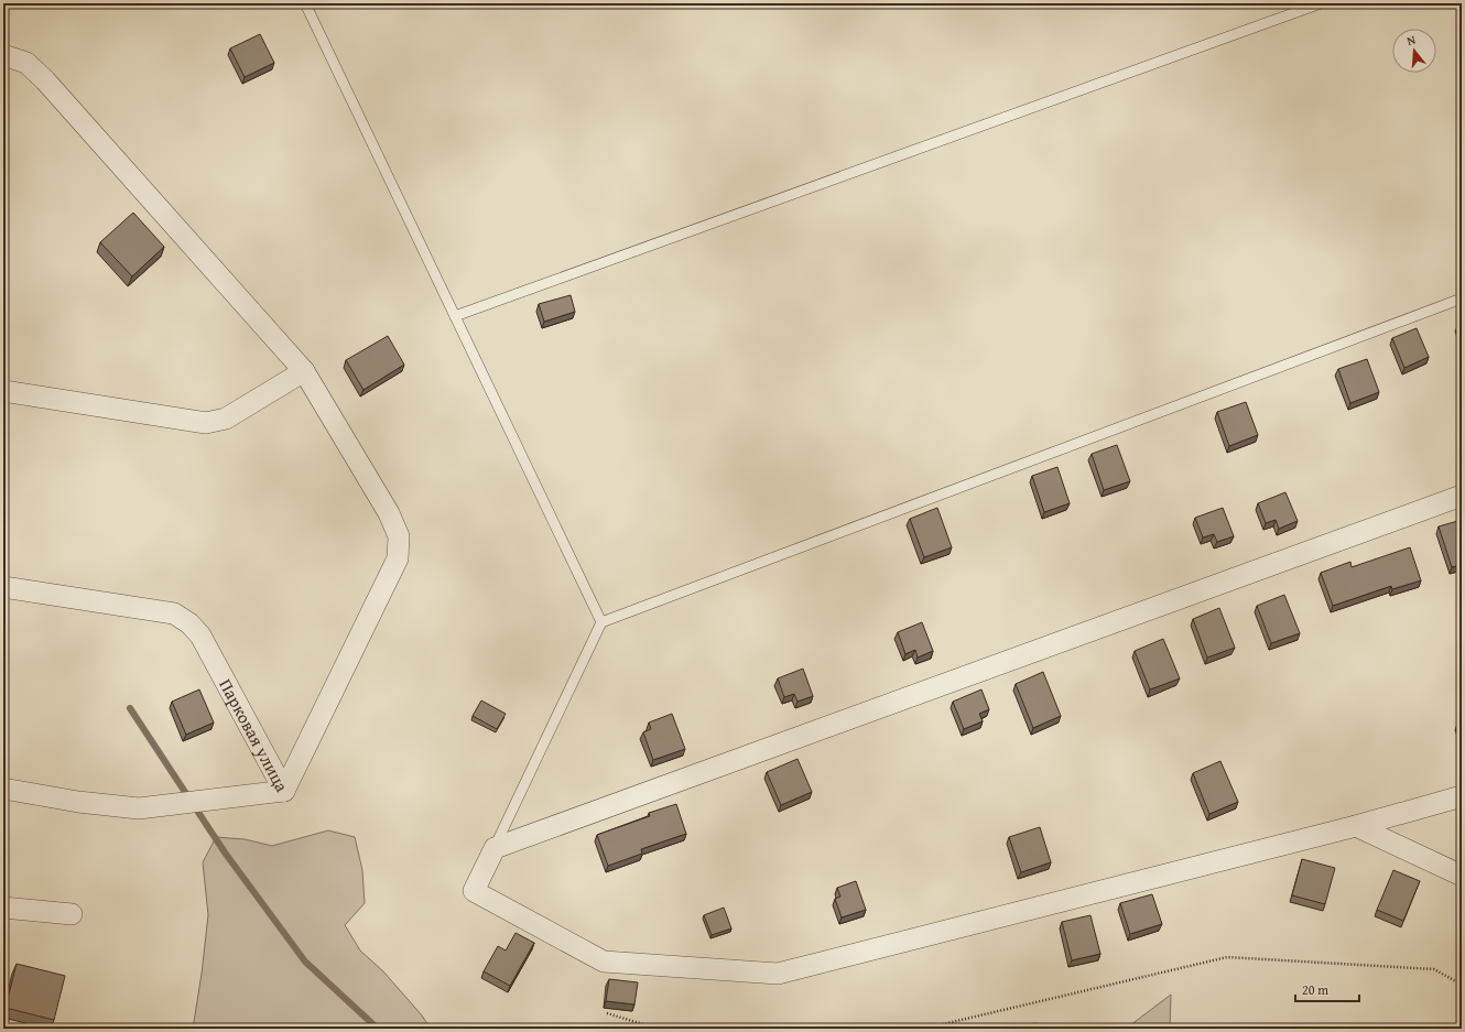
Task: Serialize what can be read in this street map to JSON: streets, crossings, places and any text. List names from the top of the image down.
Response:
{
  "streets": {
    "street": ["Парковая улица"]
  },
  "scale_bar": "20 m",
  "north": "top"
}
